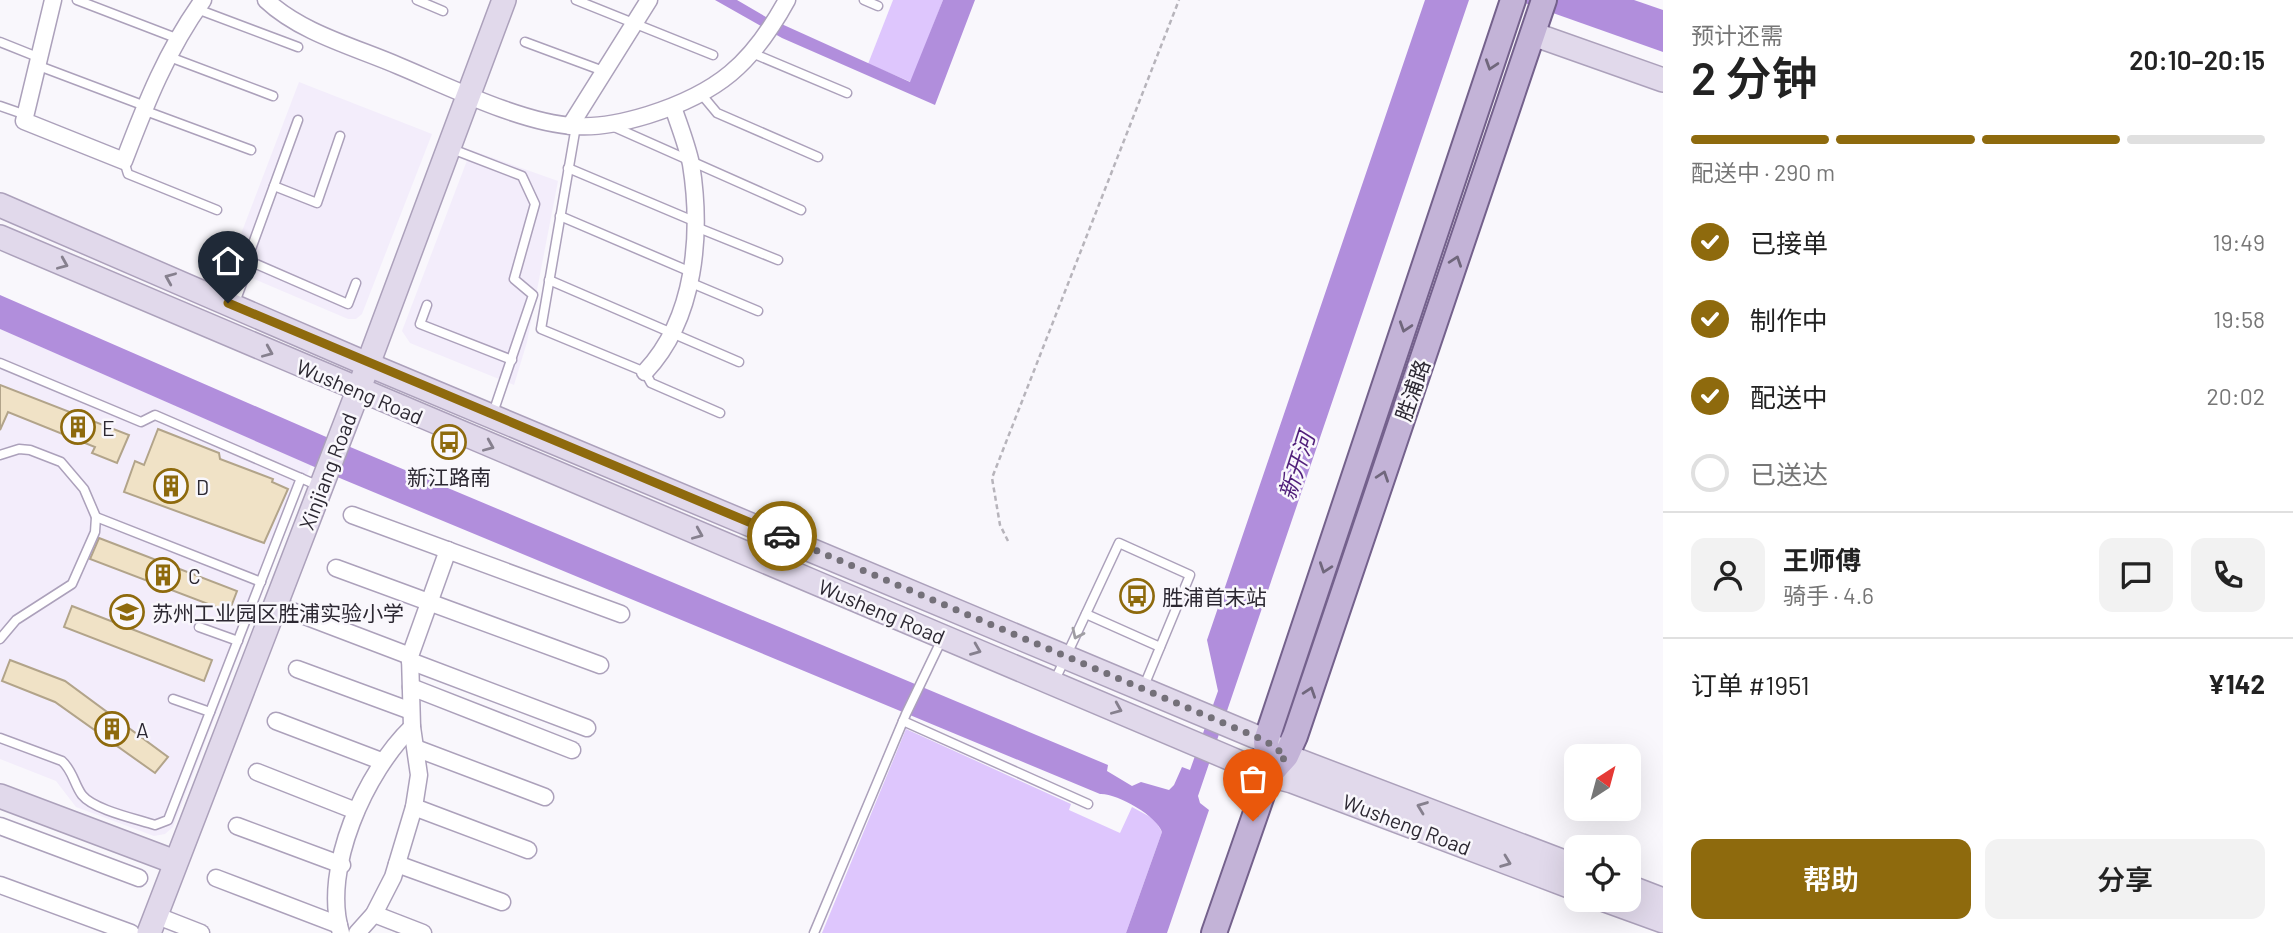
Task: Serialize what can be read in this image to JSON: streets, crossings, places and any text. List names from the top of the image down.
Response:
{
  "streets": {
    "main road": ["胜浦路", "Wusheng Road", "Xinjiang Road"]
  },
  "crossings": [
    ["胜浦路", "Wusheng Road"],
    ["Wusheng Road", "Xinjiang Road"]
  ],
  "water": ["新开河"],
  "places": {
    "building": [
      "E",
      "D",
      "C",
      "A"
    ],
    "bus stop": ["新江路南", "胜浦首末站"],
    "school or university": ["苏州工业园区胜浦实验小学"]
  },
  "north": "top right",
  "page": {
    "heading": ["2 分钟", "预计还需", "20:10–20:15"],
    "panel": [
      "王师傅",
      "骑手 · 4.6",
      "订单 #1951",
      "¥142"
    ],
    "bar": "配送中 · 290 m",
    "list": [
      ["已接单", "19:49"],
      ["制作中", "19:58"],
      ["配送中", "20:02"],
      "已送达"
    ],
    "buttons": ["帮助", "分享"]
  }
}
